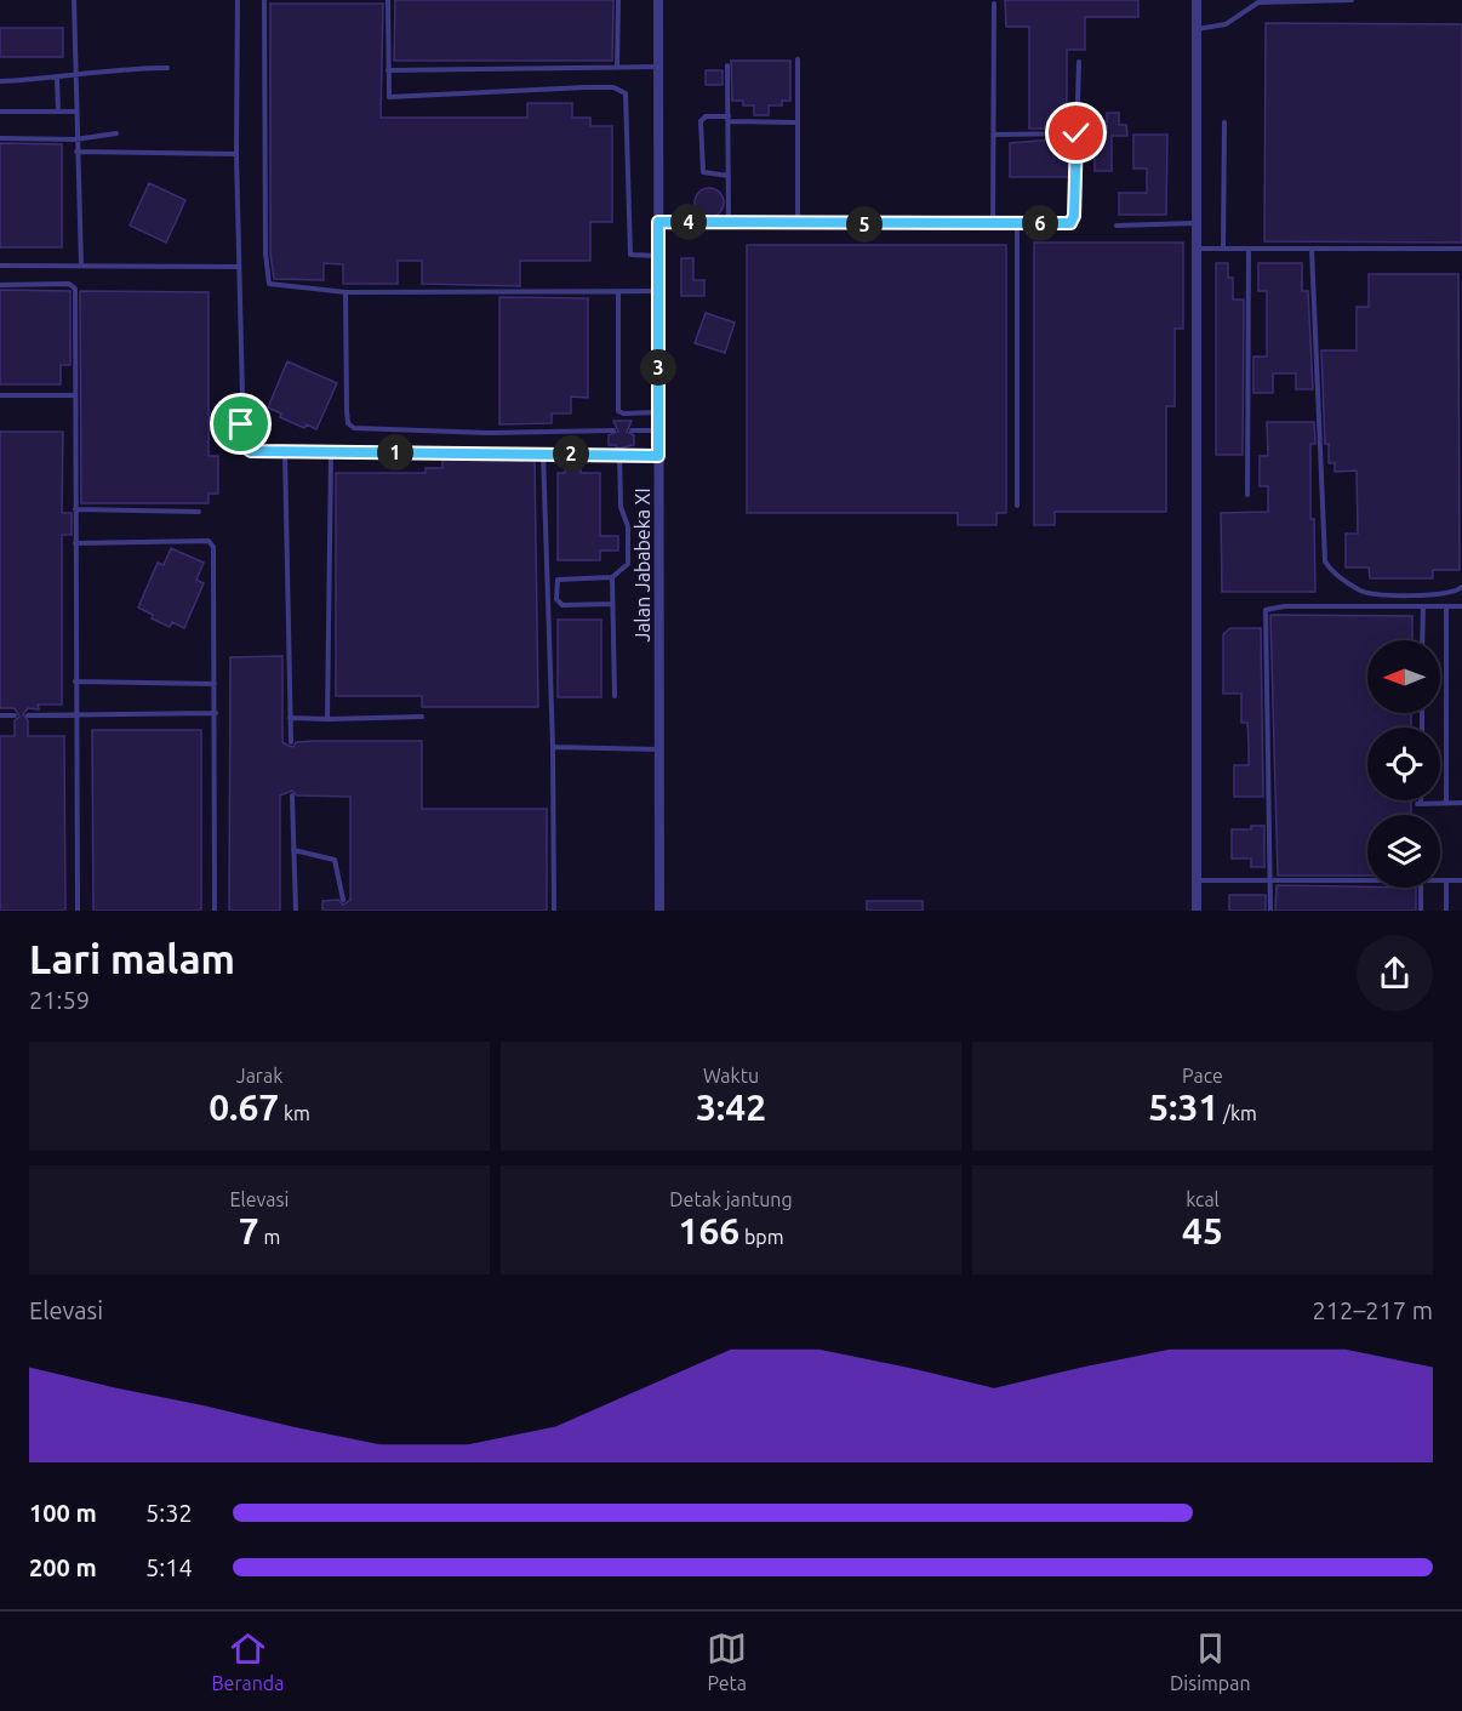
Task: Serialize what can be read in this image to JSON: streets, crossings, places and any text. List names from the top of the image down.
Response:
{
  "streets": {
    "street": ["Jalan Jababeka XI"]
  },
  "north": "left",
  "page": {
    "pins": [
      "4",
      "6",
      "5",
      "3",
      "1",
      "2"
    ],
    "heading": ["Lari malam", "21:59"],
    "stats": [
      ["Jarak", "0.67 km"],
      ["Waktu", "3:42"],
      ["Pace", "5:31 /km"],
      ["Elevasi", "7 m"],
      ["Detak jantung", "166 bpm"],
      ["kcal", "45"]
    ],
    "chart": ["Elevasi", "212–217 m"],
    "list": [
      {
        "name": "100 m",
        "note": "5:32"
      },
      {
        "name": "200 m",
        "note": "5:14"
      }
    ],
    "tabs": ["Beranda", "Peta", "Disimpan"]
  }
}
